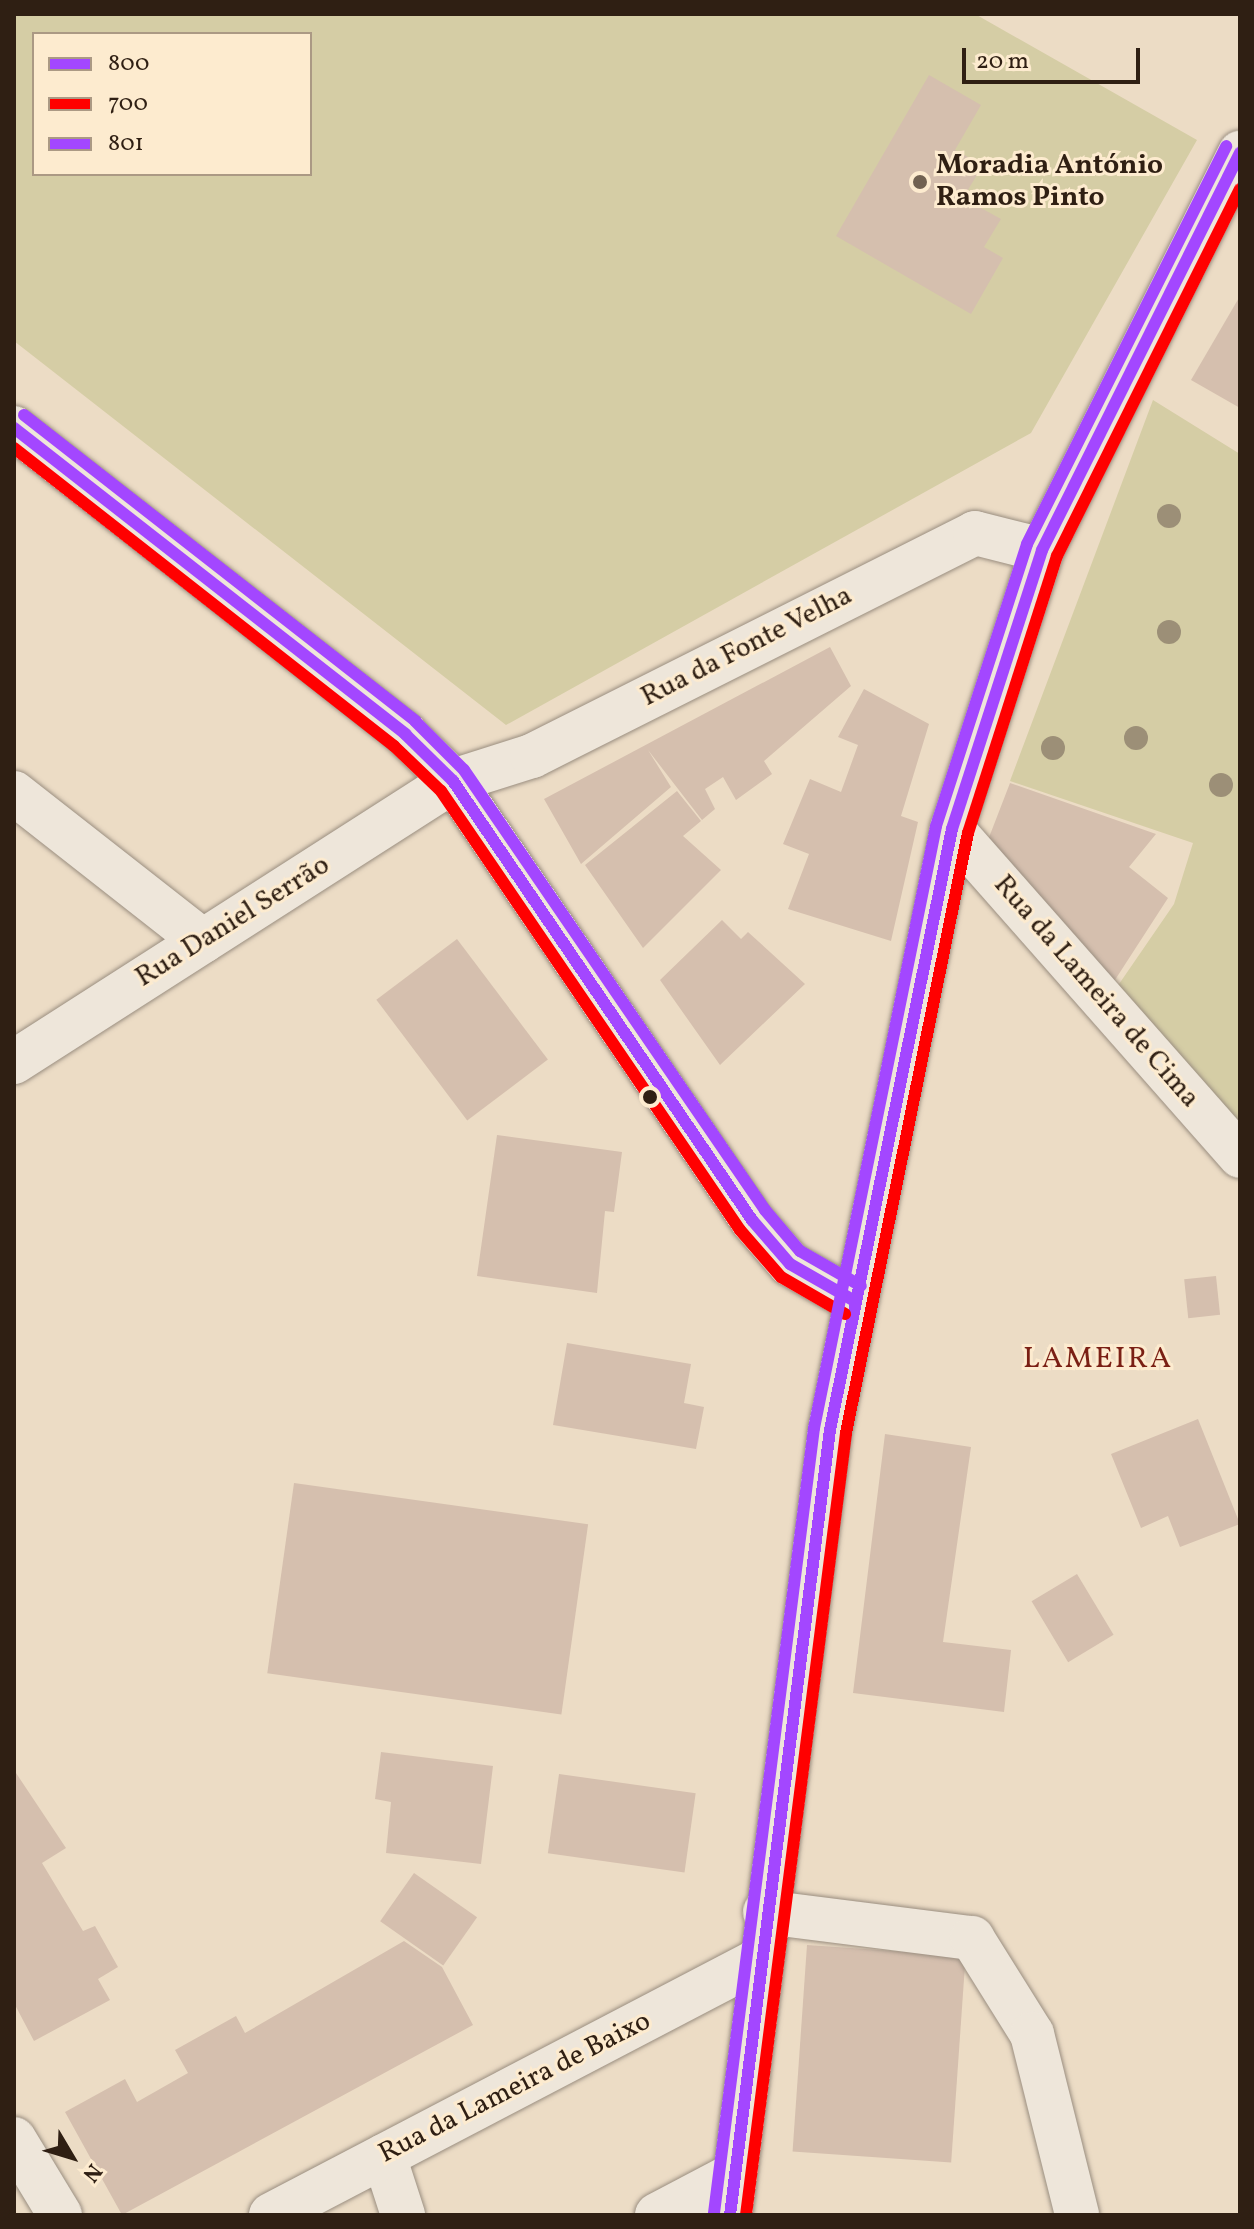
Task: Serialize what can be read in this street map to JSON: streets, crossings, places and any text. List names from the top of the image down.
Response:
{
  "streets": {
    "street": [
      "Rua da Fonte Velha",
      "Rua Daniel Serrão",
      "Rua da Lameira de Cima",
      "Rua da Lameira de Baixo"
    ]
  },
  "crossings": [
    ["Rua da Fonte Velha", "Rua Daniel Serrão"]
  ],
  "districts": ["LAMEIRA"],
  "places": ["Moradia António Ramos Pinto"],
  "lines": ["transit line 801", "transit line 800", "transit line 700"],
  "legend": ["800", "700", "801"],
  "scale_bar": "20 m",
  "north": "bottom right"
}
